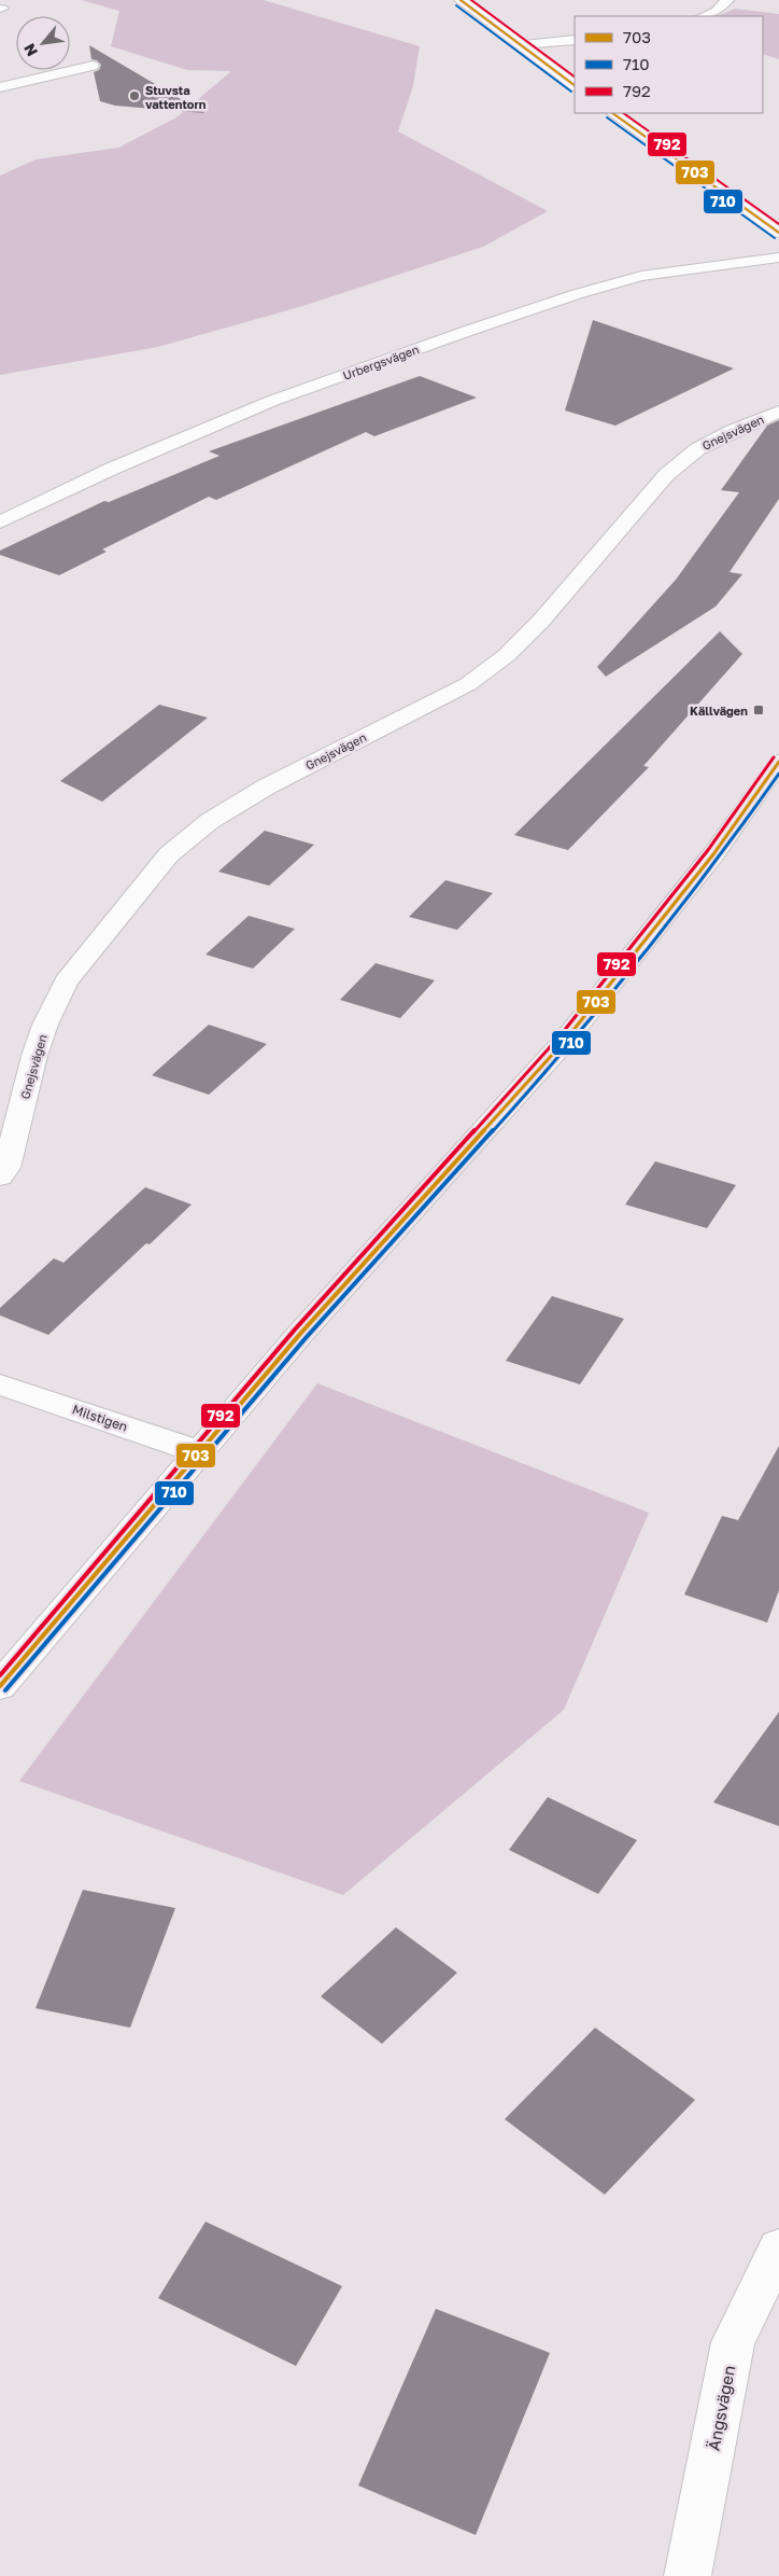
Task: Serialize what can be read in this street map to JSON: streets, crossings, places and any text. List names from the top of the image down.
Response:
{
  "streets": {
    "street": [
      "Urbergsvägen",
      "Gnejsvägen",
      "Milstigen",
      "Ängsvägen"
    ]
  },
  "places": {
    "other": ["Stuvsta vattentorn"],
    "transit": ["Källvägen"]
  },
  "lines": ["transit line 703", "transit line 792", "transit line 710"],
  "legend": ["703", "710", "792"],
  "north": "bottom left"
}
